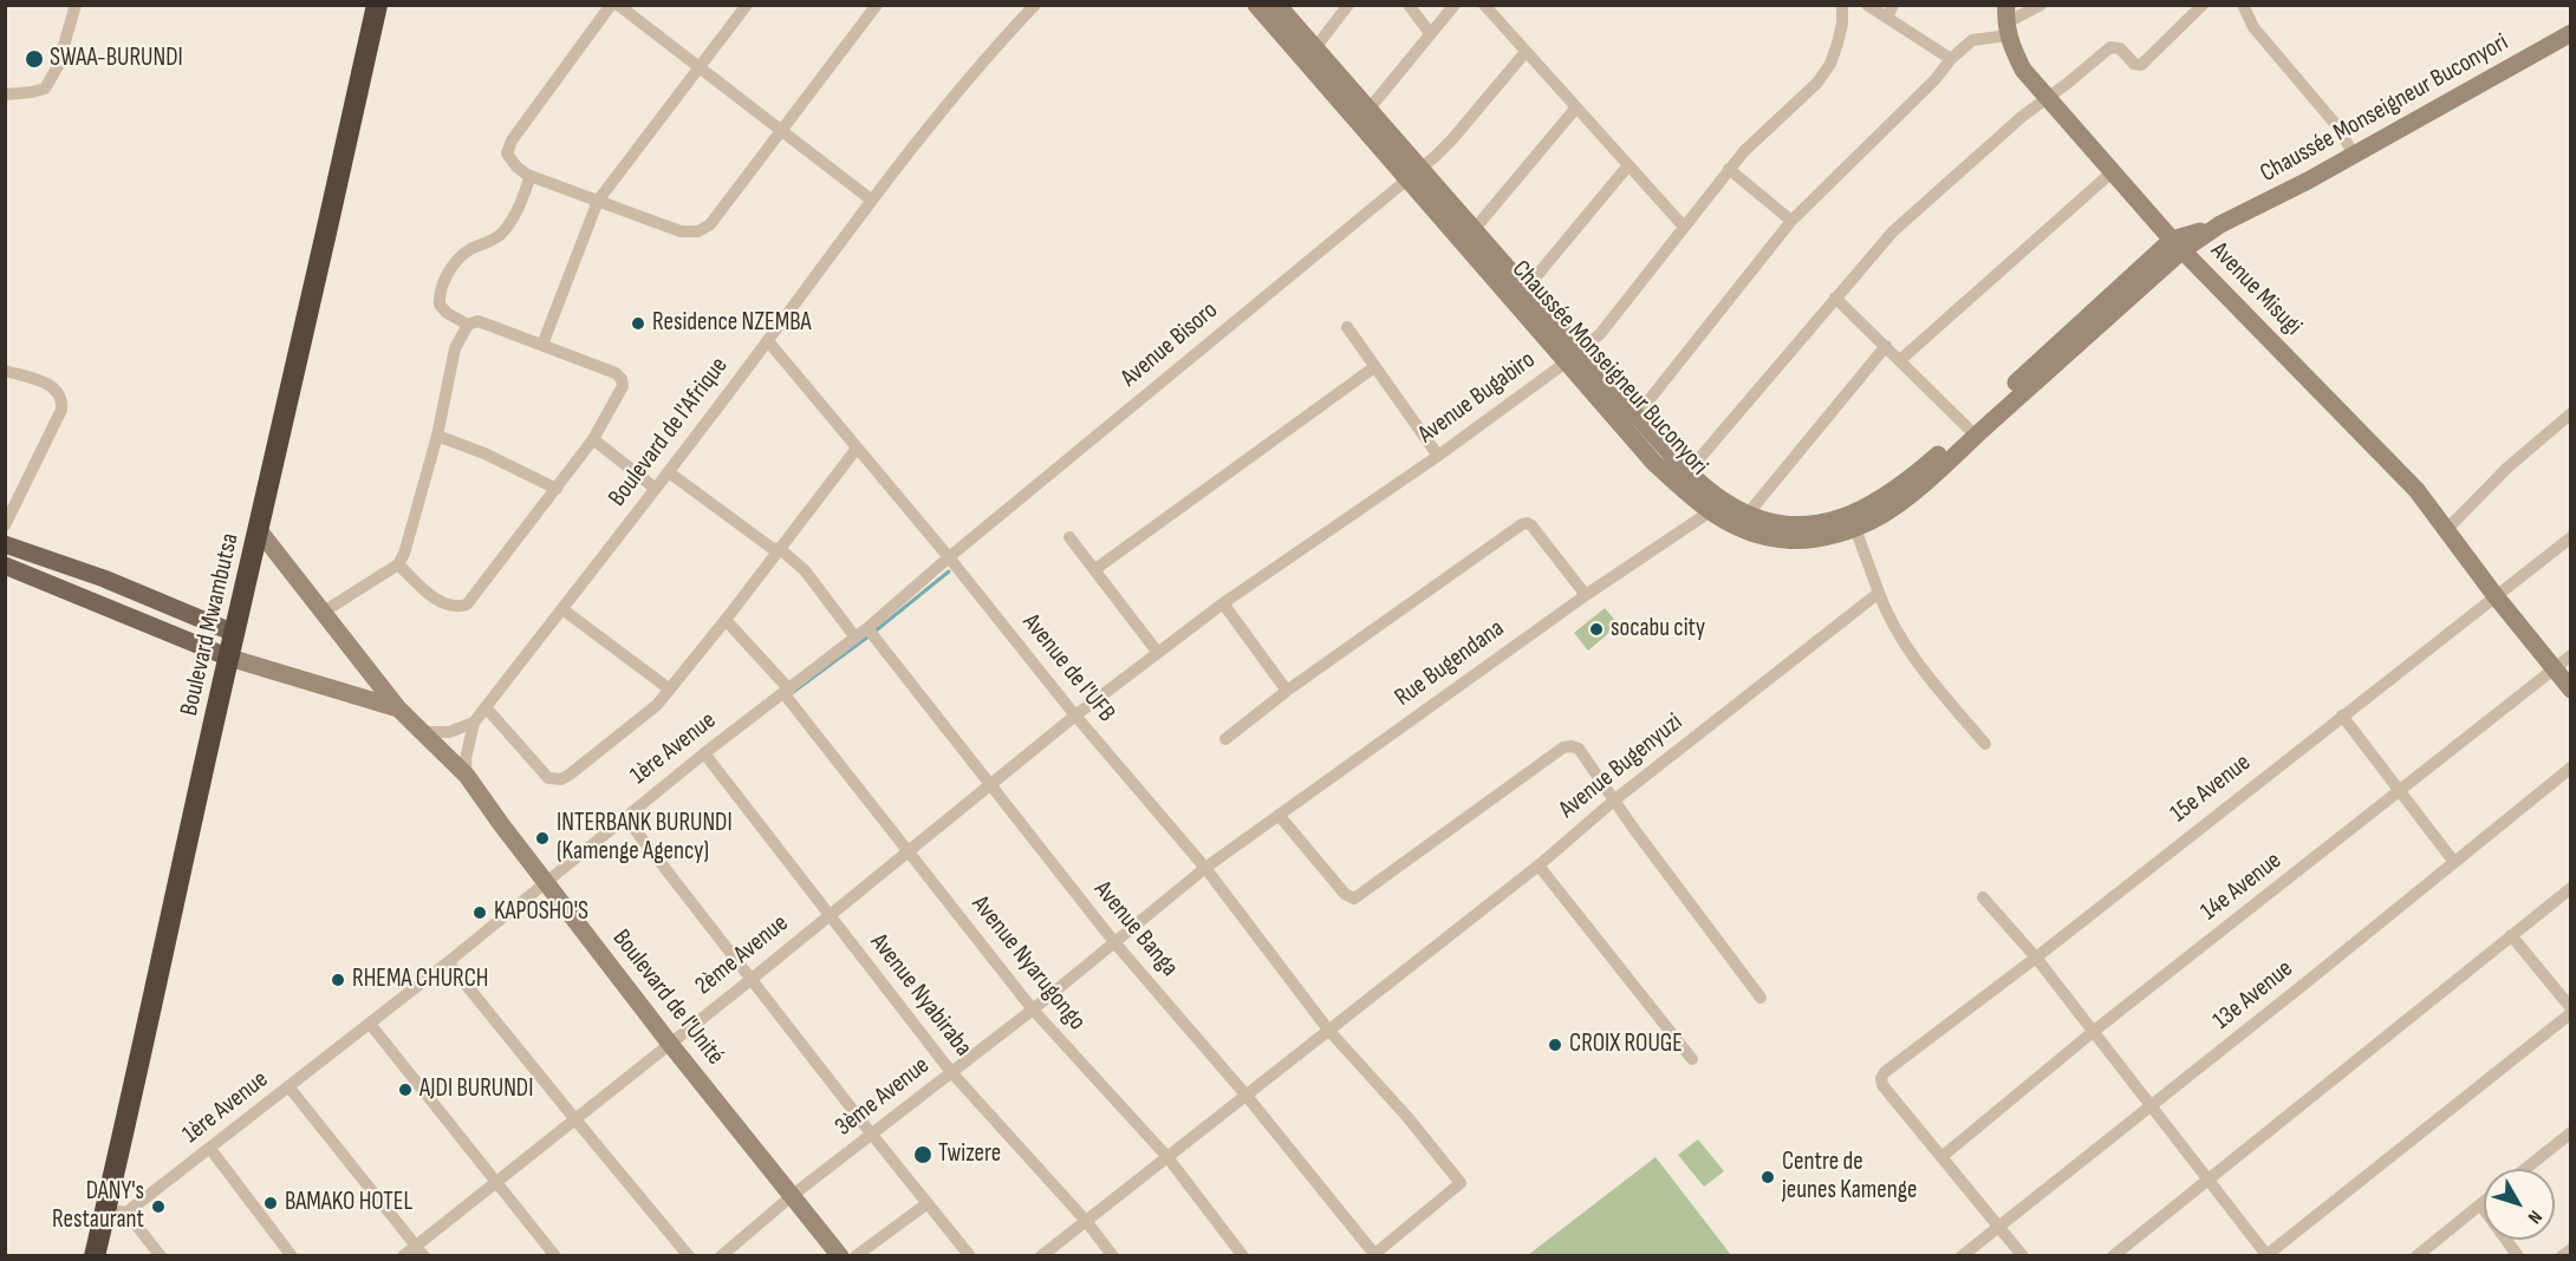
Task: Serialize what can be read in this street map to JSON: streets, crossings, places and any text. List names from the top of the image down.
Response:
{
  "streets": {
    "highway": ["Boulevard Mwambutsa"],
    "street": [
      "Chaussée Monseigneur Buconyori",
      "Avenue Misugi",
      "Avenue Bisoro",
      "Avenue Bugabiro",
      "Boulevard de l'Afrique",
      "Rue Bugendana",
      "Avenue de l'UFB",
      "1ère Avenue",
      "Avenue Bugenyuzi",
      "15e Avenue",
      "14e Avenue",
      "Avenue Banga",
      "2ème Avenue",
      "Avenue Nyarugongo",
      "Avenue Nyabiraba",
      "13e Avenue",
      "Boulevard de l'Unité",
      "3ème Avenue"
    ]
  },
  "crossings": [
    ["Chaussée Monseigneur Buconyori", "Avenue Misugi"],
    ["Chaussée Monseigneur Buconyori", "Avenue Bisoro"],
    ["Chaussée Monseigneur Buconyori", "Avenue Bugabiro"],
    ["Chaussée Monseigneur Buconyori", "Rue Bugendana"],
    ["Avenue Misugi", "15e Avenue"],
    ["Avenue Misugi", "14e Avenue"],
    ["Avenue Bisoro", "Avenue de l'UFB"],
    ["Avenue Bisoro", "1ère Avenue"],
    ["Avenue Bugabiro", "Avenue de l'UFB"],
    ["Avenue Bugabiro", "2ème Avenue"],
    ["Boulevard de l'Afrique", "Avenue de l'UFB"],
    ["Boulevard de l'Afrique", "Boulevard de l'Unité"],
    ["Boulevard Mwambutsa", "1ère Avenue"],
    ["Boulevard Mwambutsa", "Boulevard de l'Unité"],
    ["Rue Bugendana", "Avenue de l'UFB"],
    ["Rue Bugendana", "3ème Avenue"],
    ["Avenue de l'UFB", "1ère Avenue"],
    ["Avenue de l'UFB", "Avenue Bugenyuzi"],
    ["Avenue de l'UFB", "Avenue Banga"],
    ["Avenue de l'UFB", "2ème Avenue"],
    ["Avenue de l'UFB", "3ème Avenue"],
    ["1ère Avenue", "Avenue Banga"],
    ["1ère Avenue", "Avenue Nyarugongo"],
    ["1ère Avenue", "Avenue Nyabiraba"],
    ["1ère Avenue", "Boulevard de l'Unité"],
    ["Avenue Bugenyuzi", "Avenue Banga"],
    ["Avenue Bugenyuzi", "Avenue Nyarugongo"],
    ["Avenue Bugenyuzi", "Avenue Nyabiraba"],
    ["15e Avenue", "14e Avenue"],
    ["Avenue Banga", "2ème Avenue"],
    ["Avenue Banga", "3ème Avenue"],
    ["2ème Avenue", "Avenue Nyarugongo"],
    ["2ème Avenue", "Avenue Nyabiraba"],
    ["2ème Avenue", "Boulevard de l'Unité"],
    ["Avenue Nyarugongo", "3ème Avenue"],
    ["Avenue Nyabiraba", "3ème Avenue"],
    ["Boulevard de l'Unité", "3ème Avenue"]
  ],
  "places": [
    "SWAA-BURUNDI",
    "Residence NZEMBA",
    "socabu city",
    "INTERBANK BURUNDI (Kamenge Agency)",
    "KAPOSHO'S",
    "RHEMA CHURCH",
    "CROIX ROUGE",
    "AJDI BURUNDI",
    "Twizere",
    "Centre de jeunes Kamenge",
    "BAMAKO HOTEL",
    "DANY's Restaurant"
  ],
  "north": "bottom right"
}
